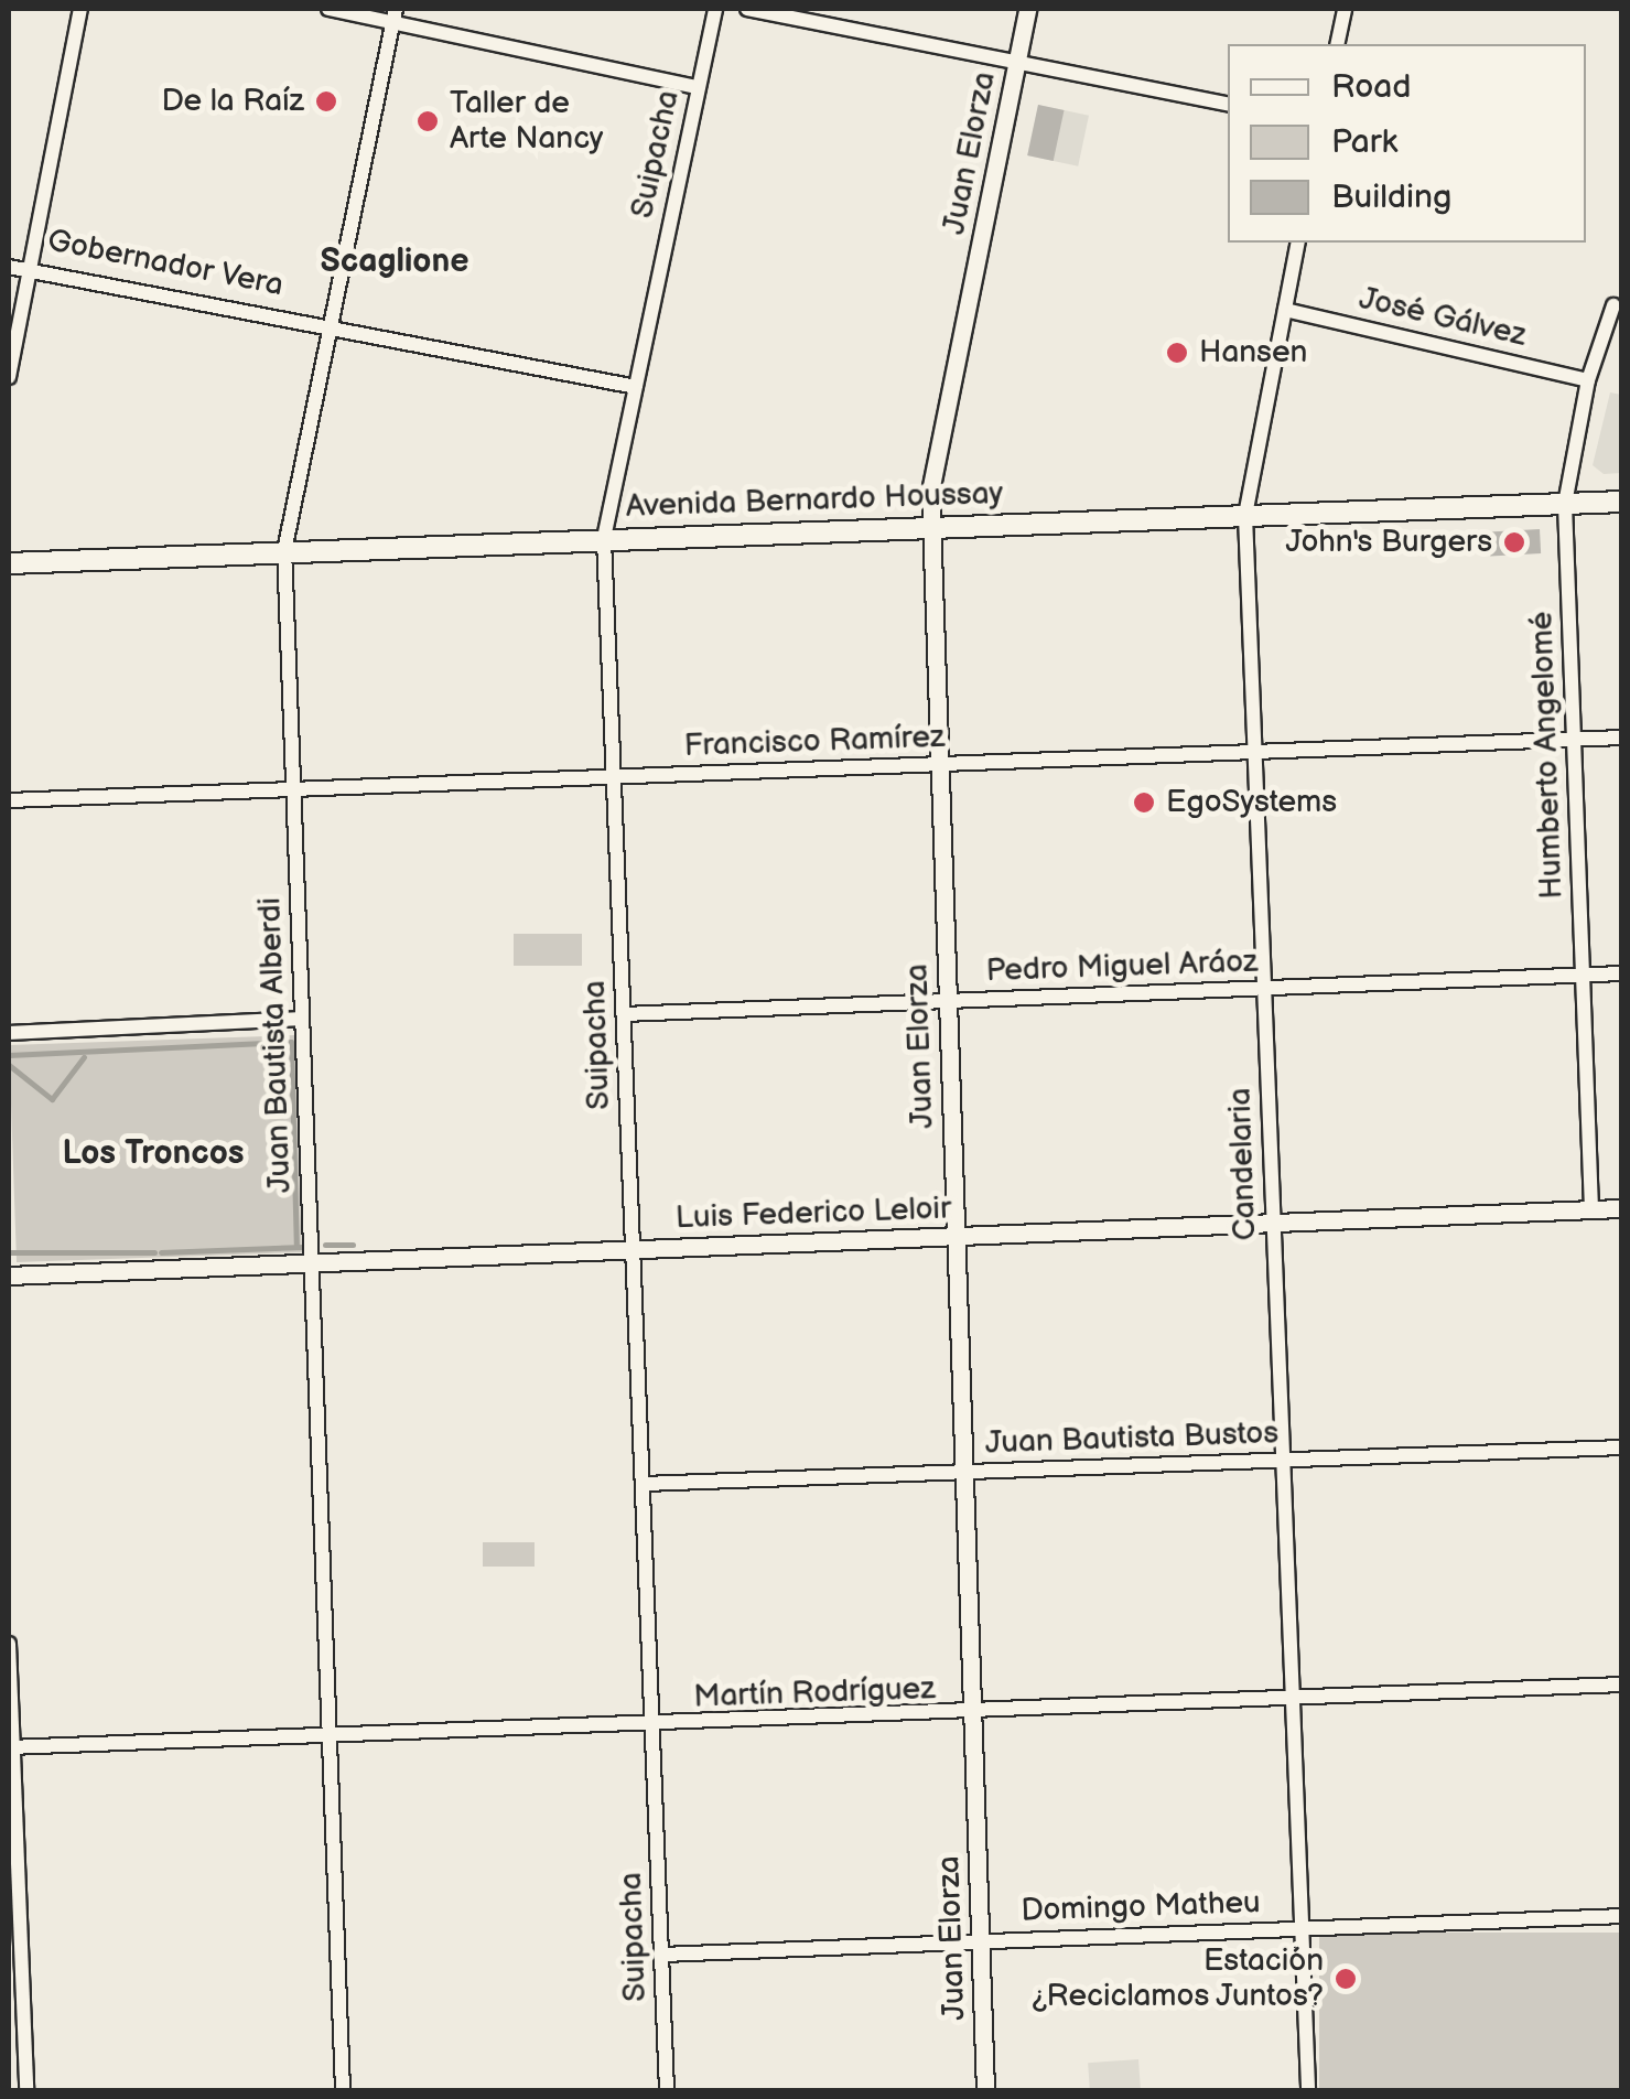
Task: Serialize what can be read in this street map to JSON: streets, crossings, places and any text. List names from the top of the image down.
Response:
{
  "streets": {
    "main road": ["Avenida Bernardo Houssay"],
    "street": [
      "Juan Elorza",
      "Suipacha",
      "Gobernador Vera",
      "José Gálvez",
      "Francisco Ramírez",
      "Humberto Angelomé",
      "Pedro Miguel Aráoz",
      "Juan Bautista Alberdi",
      "Candelaria",
      "Luis Federico Leloir",
      "Juan Bautista Bustos",
      "Martín Rodríguez",
      "Domingo Matheu"
    ]
  },
  "crossings": [
    ["Juan Elorza", "Avenida Bernardo Houssay"],
    ["Juan Elorza", "Francisco Ramírez"],
    ["Juan Elorza", "Pedro Miguel Aráoz"],
    ["Juan Elorza", "Luis Federico Leloir"],
    ["Juan Elorza", "Juan Bautista Bustos"],
    ["Juan Elorza", "Martín Rodríguez"],
    ["Juan Elorza", "Domingo Matheu"],
    ["Suipacha", "Gobernador Vera"],
    ["Suipacha", "Avenida Bernardo Houssay"],
    ["Suipacha", "Francisco Ramírez"],
    ["Suipacha", "Pedro Miguel Aráoz"],
    ["Suipacha", "Luis Federico Leloir"],
    ["Suipacha", "Juan Bautista Bustos"],
    ["Suipacha", "Martín Rodríguez"],
    ["Suipacha", "Domingo Matheu"],
    ["Gobernador Vera", "Juan Bautista Alberdi"],
    ["José Gálvez", "Humberto Angelomé"],
    ["José Gálvez", "Candelaria"],
    ["Avenida Bernardo Houssay", "Humberto Angelomé"],
    ["Avenida Bernardo Houssay", "Juan Bautista Alberdi"],
    ["Avenida Bernardo Houssay", "Candelaria"],
    ["Francisco Ramírez", "Humberto Angelomé"],
    ["Francisco Ramírez", "Juan Bautista Alberdi"],
    ["Francisco Ramírez", "Candelaria"],
    ["Humberto Angelomé", "Pedro Miguel Aráoz"],
    ["Humberto Angelomé", "Luis Federico Leloir"],
    ["Pedro Miguel Aráoz", "Candelaria"],
    ["Juan Bautista Alberdi", "Luis Federico Leloir"],
    ["Juan Bautista Alberdi", "Martín Rodríguez"],
    ["Candelaria", "Luis Federico Leloir"],
    ["Candelaria", "Juan Bautista Bustos"],
    ["Candelaria", "Martín Rodríguez"],
    ["Candelaria", "Domingo Matheu"]
  ],
  "districts": ["Scaglione", "Los Troncos"],
  "places": [
    "De la Raíz",
    "Taller de Arte Nancy",
    "Hansen",
    "John's Burgers",
    "EgoSystems",
    "Estación ¿Reciclamos Juntos?"
  ],
  "legend": ["Road", "Park", "Building"]
}
